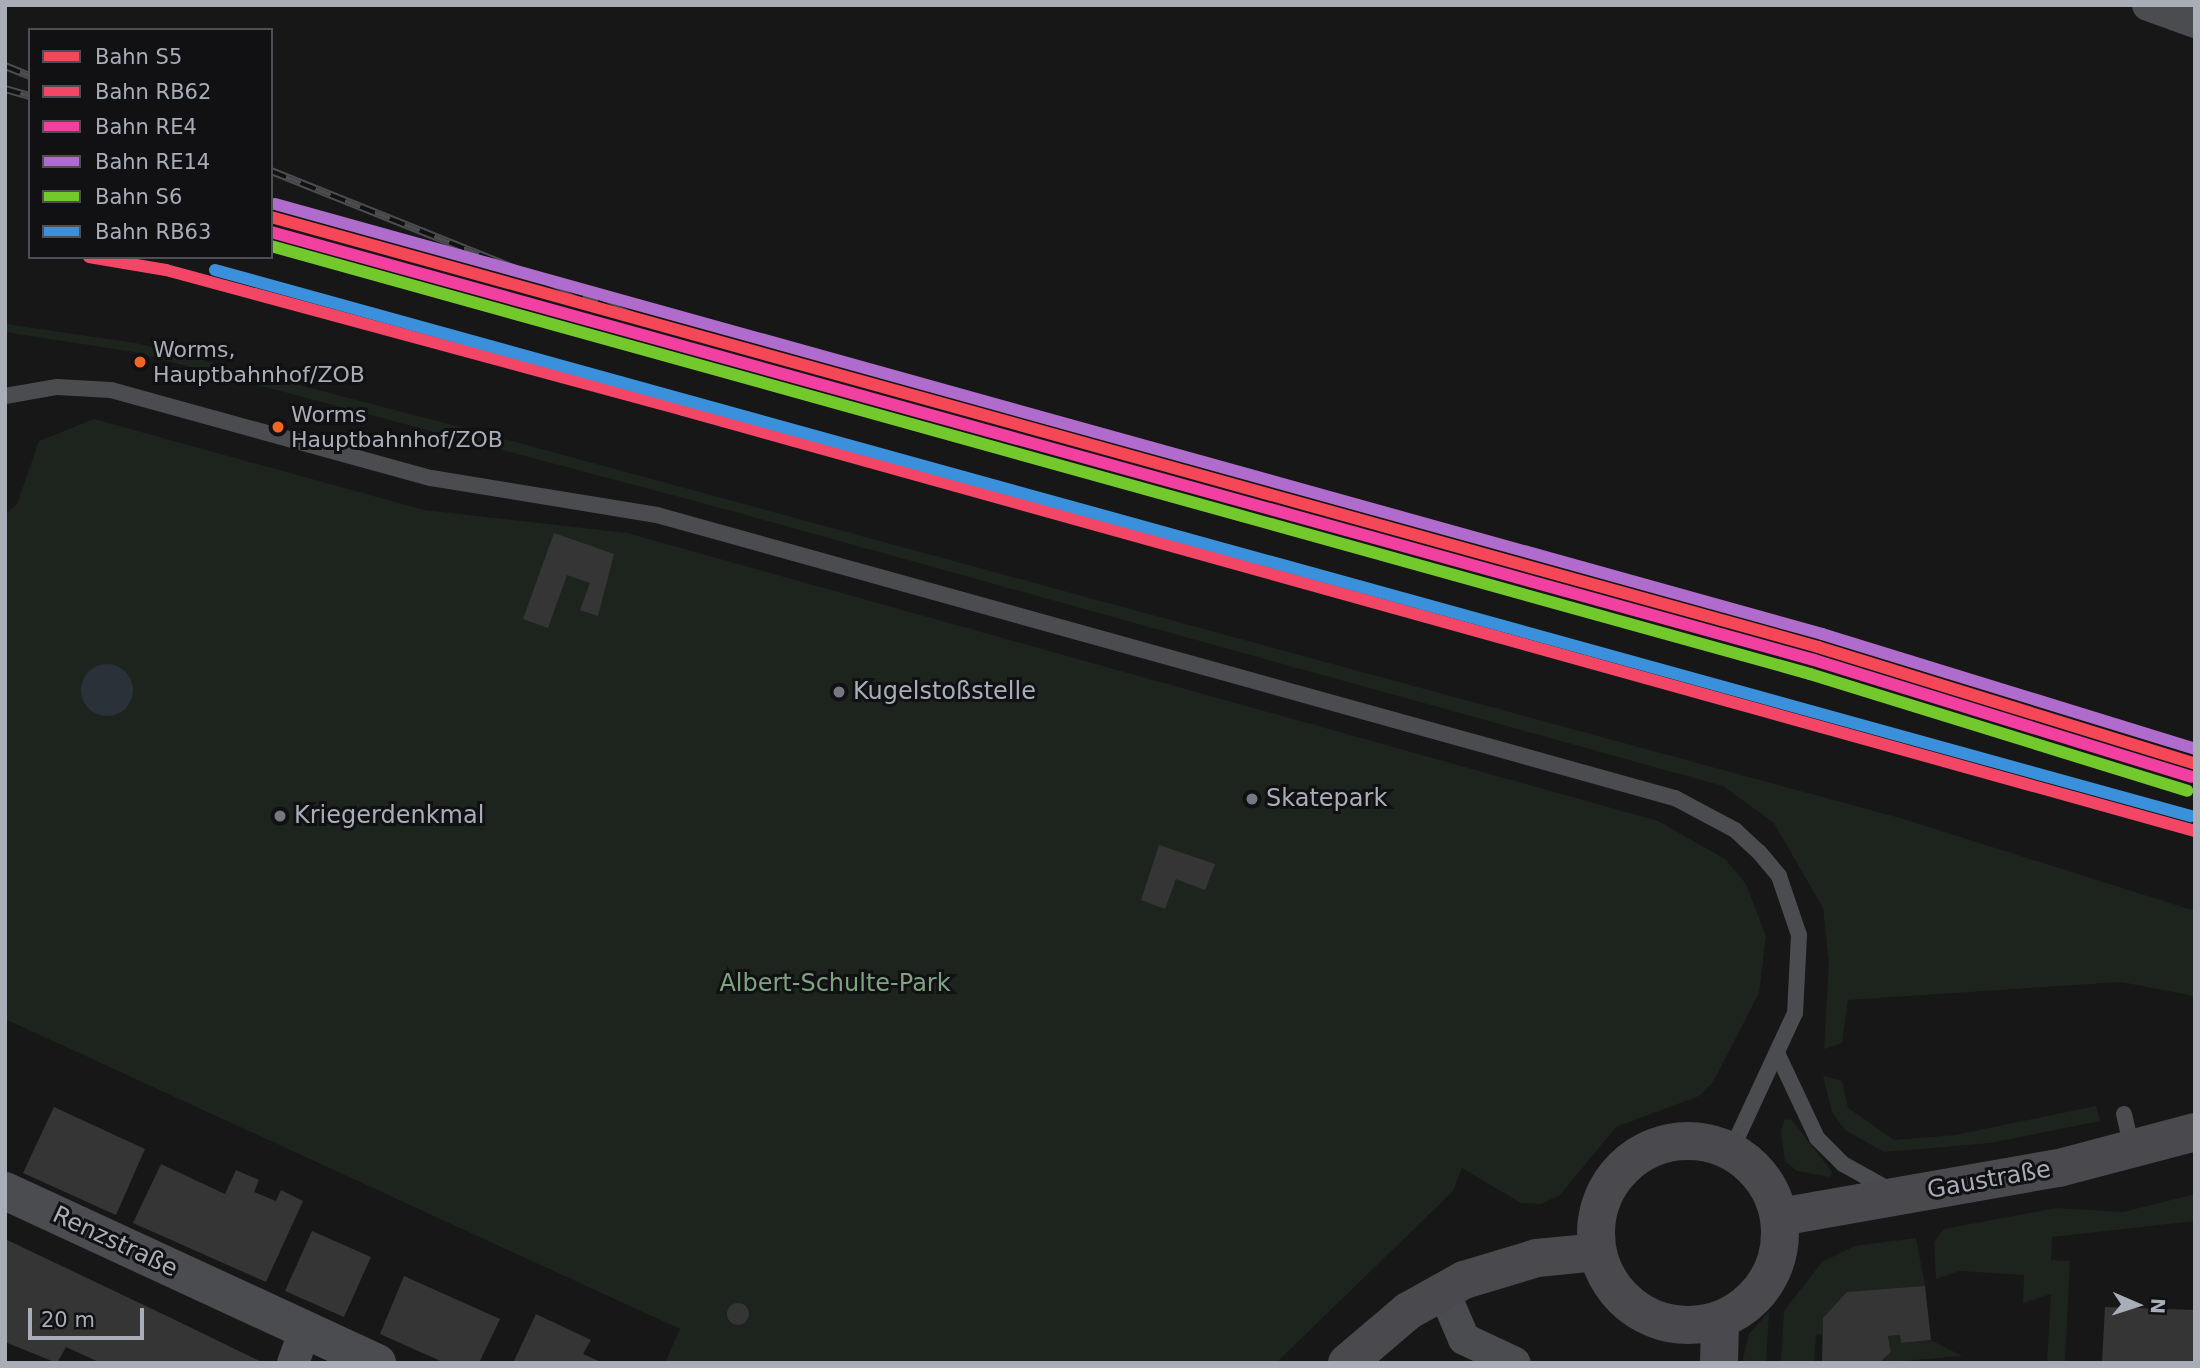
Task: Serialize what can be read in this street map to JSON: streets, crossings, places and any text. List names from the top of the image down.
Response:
{
  "streets": {
    "main road": ["Gaustraße"],
    "street": ["Renzstraße"]
  },
  "parks": ["Albert-Schulte-Park"],
  "places": [
    "Worms, Hauptbahnhof/ZOB",
    "Worms Hauptbahnhof/ZOB",
    "Kugelstoßstelle",
    "Skatepark",
    "Kriegerdenkmal"
  ],
  "lines": [
    "rail line RE14",
    "rail line S5",
    "rail line RE4",
    "rail line S6",
    "rail line RB62",
    "rail line RB63"
  ],
  "legend": [
    "Bahn S5",
    "Bahn RB62",
    "Bahn RE4",
    "Bahn RE14",
    "Bahn S6",
    "Bahn RB63"
  ],
  "scale_bar": "20 m",
  "north": "right"
}
